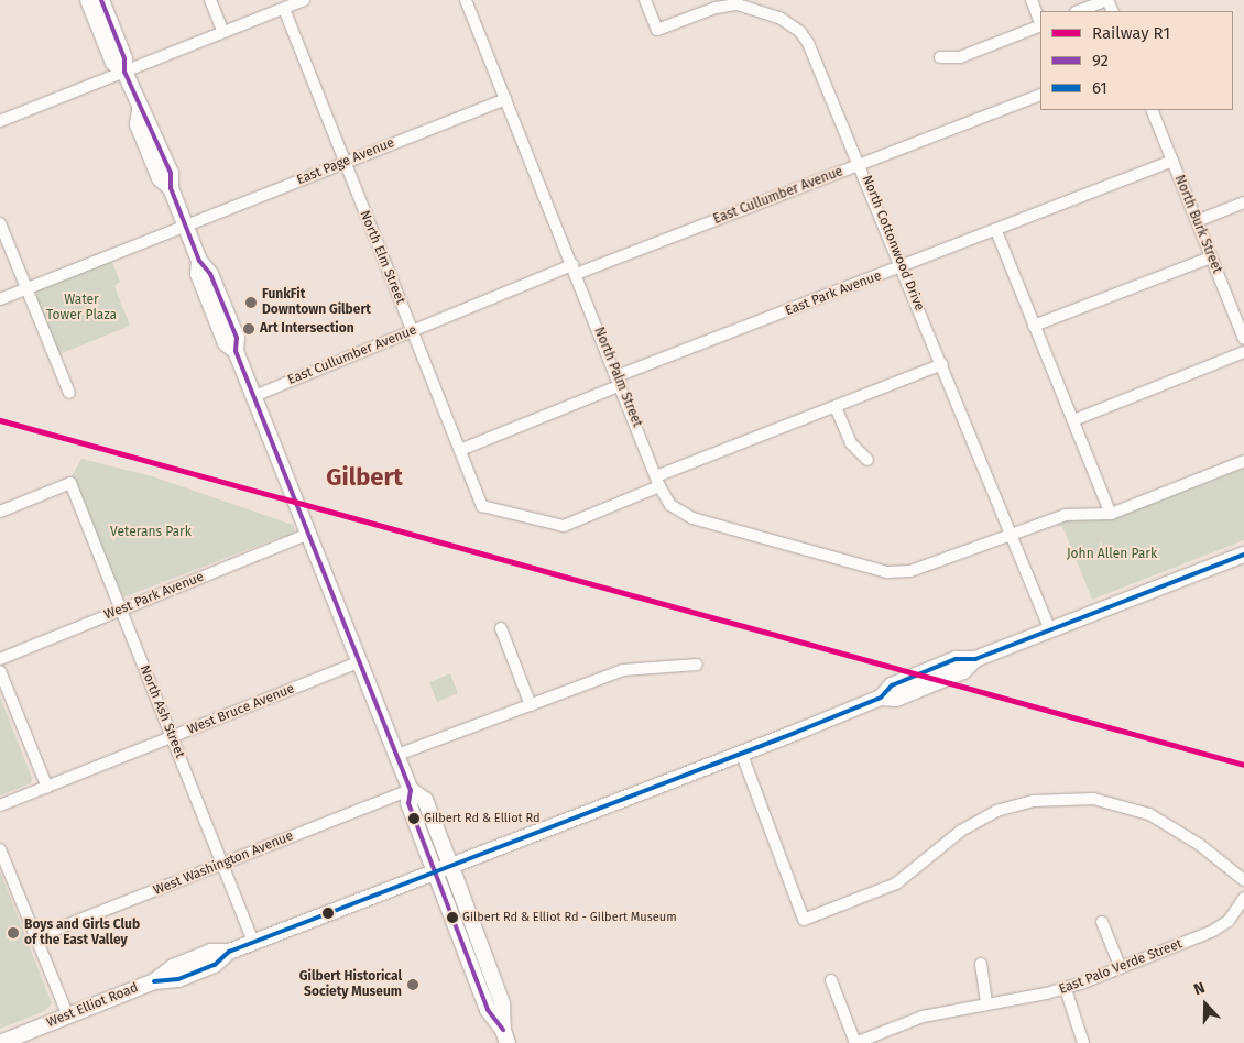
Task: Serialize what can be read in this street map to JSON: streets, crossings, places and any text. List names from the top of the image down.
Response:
{
  "streets": {
    "main road": ["West Elliot Road"],
    "street": [
      "East Page Avenue",
      "East Cullumber Avenue",
      "North Burk Street",
      "North Cottonwood Drive",
      "North Elm Street",
      "East Park Avenue",
      "North Palm Street",
      "West Park Avenue",
      "West Bruce Avenue",
      "North Ash Street",
      "West Washington Avenue",
      "East Palo Verde Street"
    ]
  },
  "crossings": [
    ["East Page Avenue", "North Elm Street"],
    ["East Page Avenue", "North Palm Street"],
    ["East Cullumber Avenue", "North Cottonwood Drive"],
    ["East Cullumber Avenue", "North Elm Street"],
    ["East Cullumber Avenue", "North Palm Street"],
    ["North Burk Street", "East Park Avenue"],
    ["North Cottonwood Drive", "East Park Avenue"],
    ["North Cottonwood Drive", "North Palm Street"],
    ["North Cottonwood Drive", "West Elliot Road"],
    ["North Elm Street", "East Park Avenue"],
    ["North Elm Street", "North Palm Street"],
    ["East Park Avenue", "North Palm Street"],
    ["West Park Avenue", "North Ash Street"],
    ["West Bruce Avenue", "North Ash Street"],
    ["North Ash Street", "West Washington Avenue"],
    ["North Ash Street", "West Elliot Road"]
  ],
  "districts": ["Gilbert"],
  "parks": ["Water Tower Plaza", "Veterans Park", "John Allen Park"],
  "places": [
    "FunkFit Downtown Gilbert",
    "Art Intersection",
    "Gilbert Rd & Elliot Rd",
    "Gilbert Rd & Elliot Rd - Gilbert Museum",
    "Boys and Girls Club of the East Valley",
    "Gilbert Historical Society Museum"
  ],
  "lines": ["transit line 92", "rail line R1", "transit line 61"],
  "legend": ["Railway R1", "92", "61"],
  "north": "top"
}
